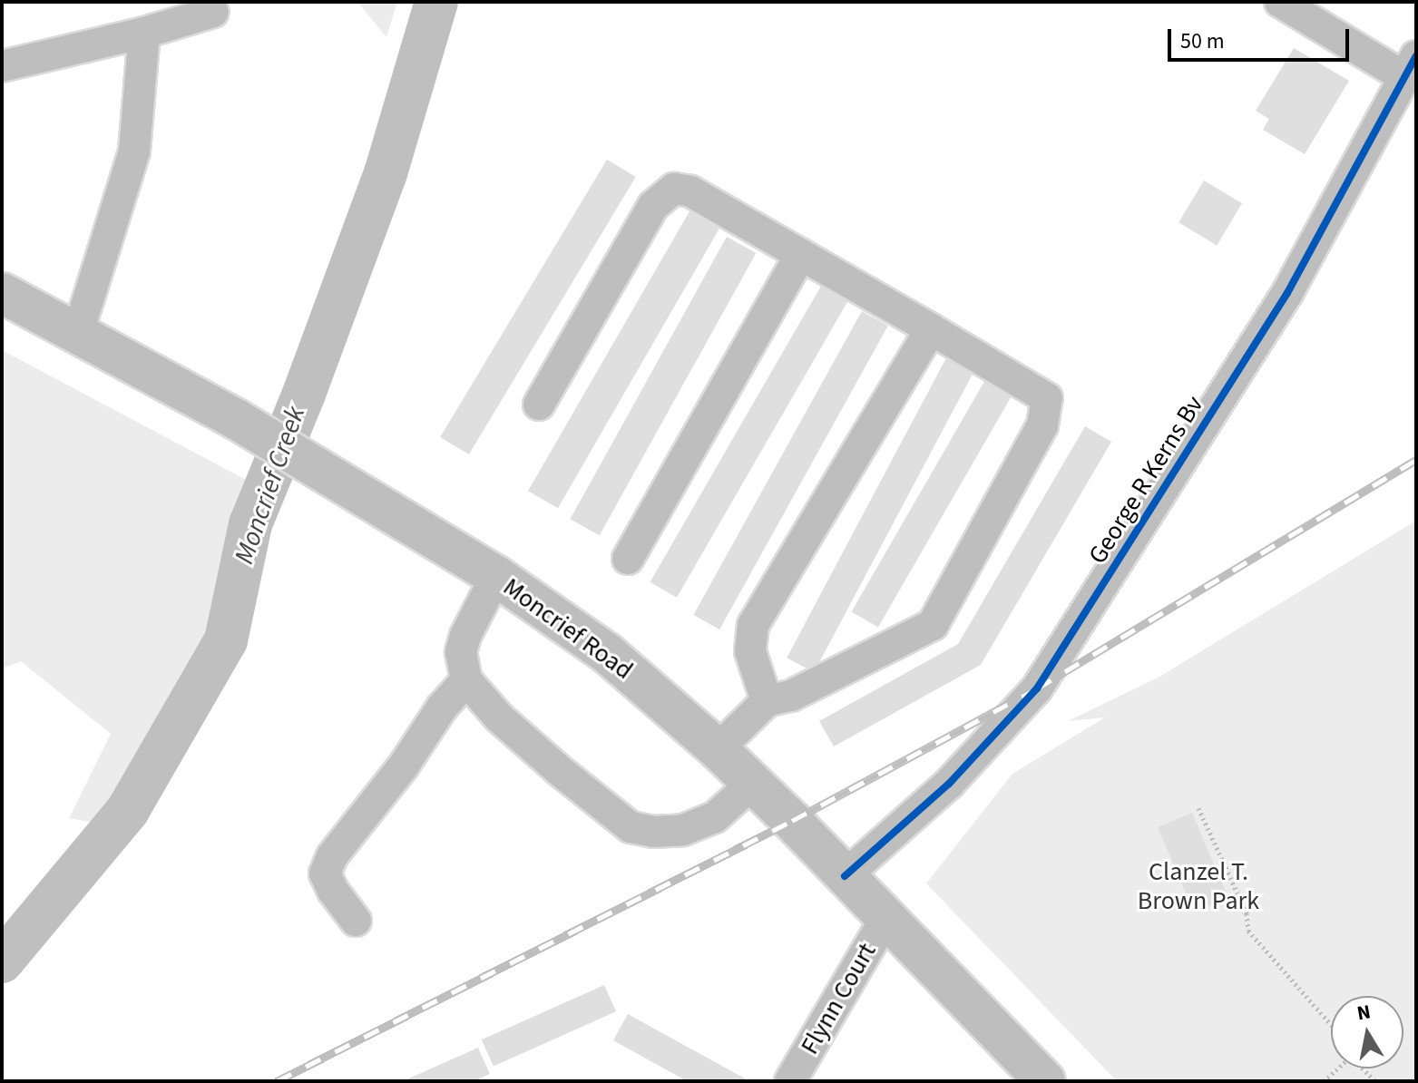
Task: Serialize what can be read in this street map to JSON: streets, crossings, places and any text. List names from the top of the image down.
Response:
{
  "streets": {
    "main road": ["Moncrief Road"],
    "street": ["George R Kerns Bv", "Flynn Court"]
  },
  "crossings": [
    ["George R Kerns Bv", "Moncrief Road"],
    ["Moncrief Road", "Flynn Court"]
  ],
  "water": ["Moncrief Creek"],
  "parks": ["Clanzel T. Brown Park"],
  "scale_bar": "50 m",
  "north": "top"
}
